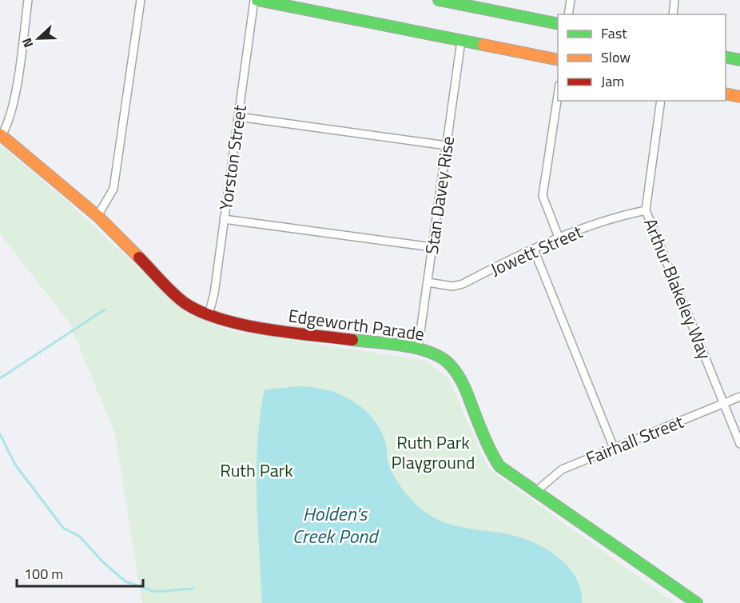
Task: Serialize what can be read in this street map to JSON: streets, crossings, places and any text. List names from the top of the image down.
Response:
{
  "streets": {
    "street": [
      "Yorston Street",
      "Stan Davey Rise",
      "Jowett Street",
      "Arthur Blakeley Way",
      "Edgeworth Parade",
      "Fairhall Street"
    ]
  },
  "crossings": [
    ["Yorston Street", "Edgeworth Parade"],
    ["Stan Davey Rise", "Jowett Street"],
    ["Stan Davey Rise", "Edgeworth Parade"],
    ["Jowett Street", "Arthur Blakeley Way"],
    ["Arthur Blakeley Way", "Fairhall Street"],
    ["Edgeworth Parade", "Fairhall Street"]
  ],
  "water": ["Holden's Creek Pond"],
  "parks": ["Ruth Park Playground", "Ruth Park"],
  "legend": ["Fast", "Slow", "Jam"],
  "scale_bar": "100 m",
  "north": "left"
}
